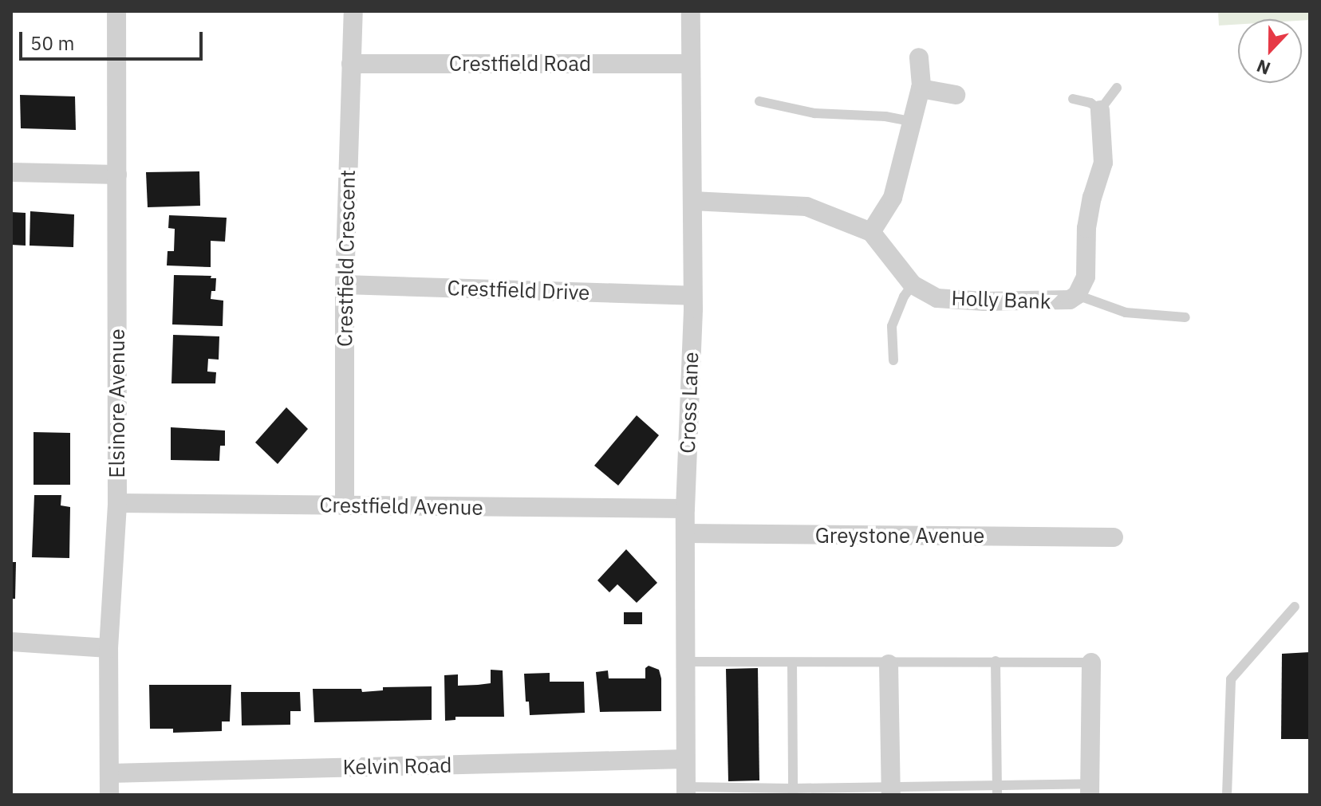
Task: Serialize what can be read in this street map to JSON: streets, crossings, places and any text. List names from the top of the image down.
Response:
{
  "streets": {
    "street": [
      "Crestfield Road",
      "Crestfield Crescent",
      "Crestfield Drive",
      "Holly Bank",
      "Cross Lane",
      "Elsinore Avenue",
      "Crestfield Avenue",
      "Greystone Avenue",
      "Kelvin Road"
    ]
  },
  "crossings": [
    ["Crestfield Road", "Crestfield Crescent"],
    ["Crestfield Road", "Cross Lane"],
    ["Crestfield Crescent", "Crestfield Drive"],
    ["Crestfield Crescent", "Crestfield Avenue"],
    ["Crestfield Drive", "Cross Lane"],
    ["Cross Lane", "Crestfield Avenue"],
    ["Cross Lane", "Greystone Avenue"],
    ["Cross Lane", "Kelvin Road"],
    ["Elsinore Avenue", "Crestfield Avenue"],
    ["Elsinore Avenue", "Kelvin Road"]
  ],
  "scale_bar": "50 m",
  "north": "bottom"
}
